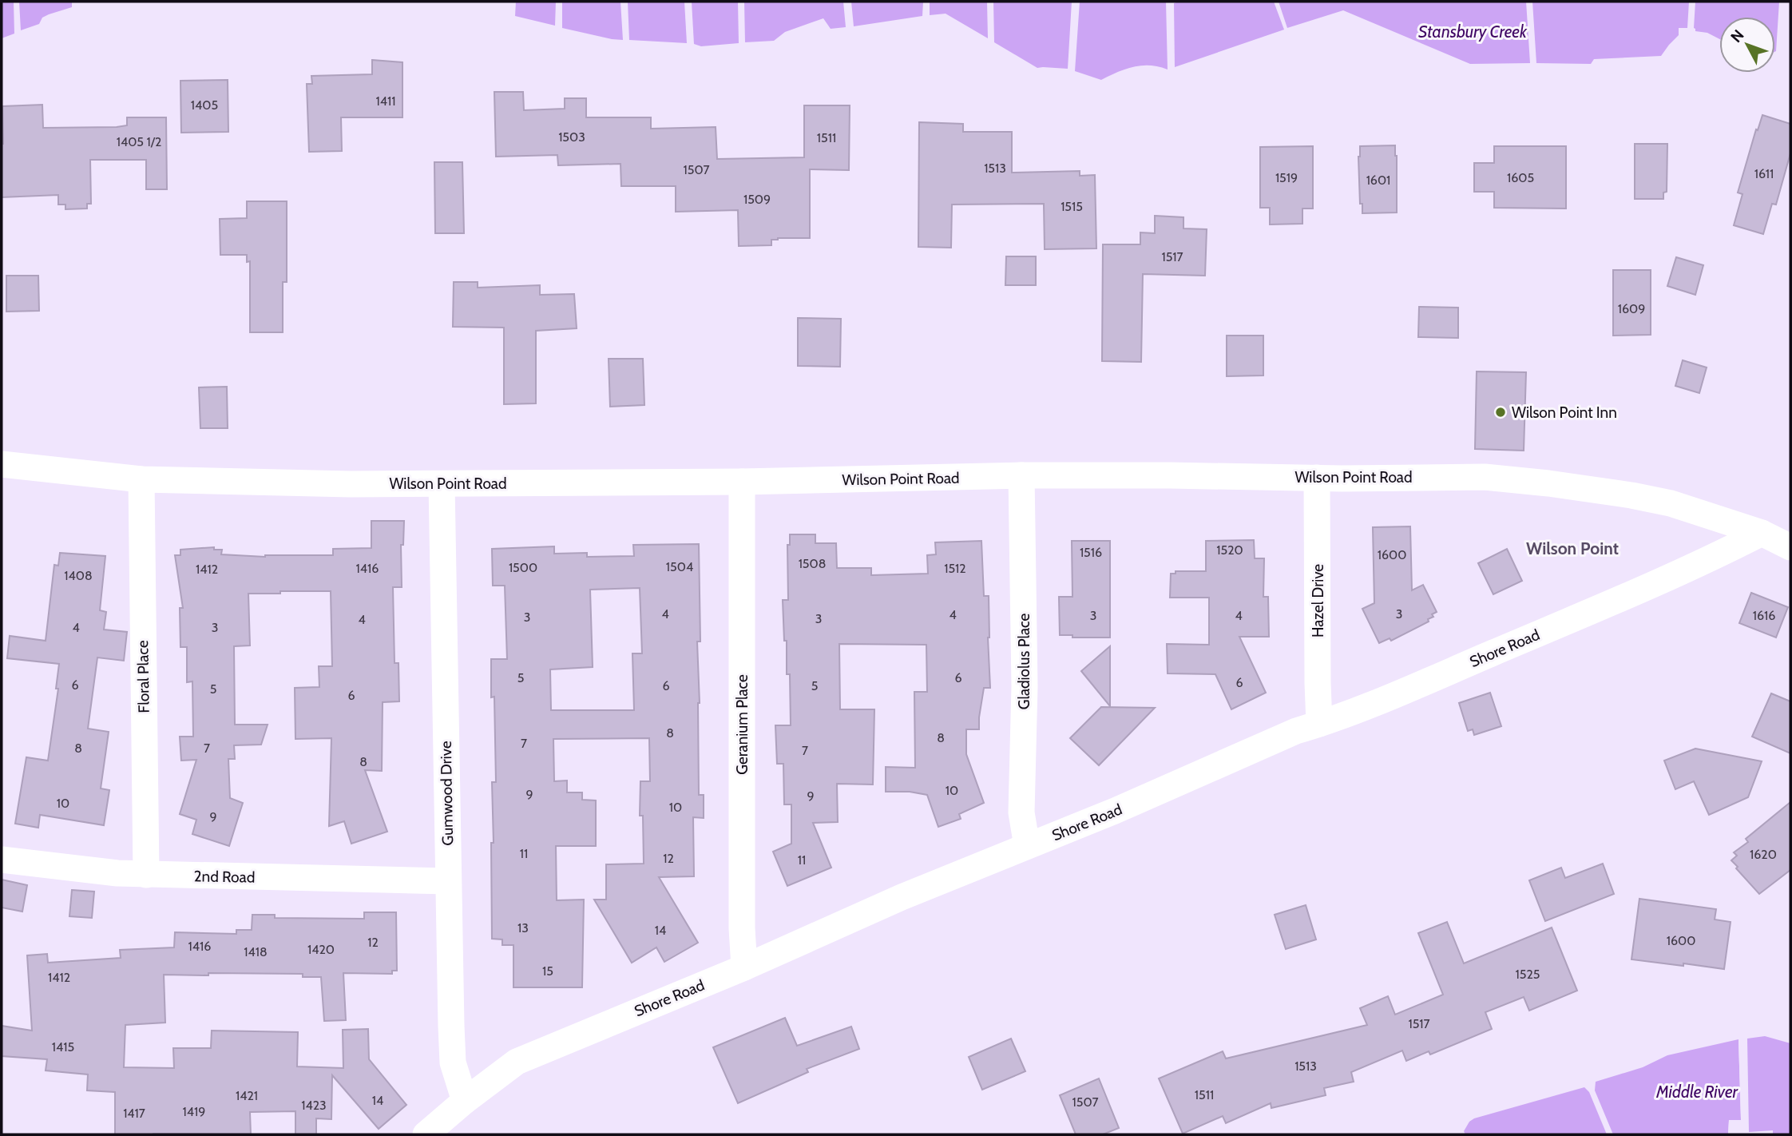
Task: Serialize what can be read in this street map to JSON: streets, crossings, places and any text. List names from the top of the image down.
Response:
{
  "streets": {
    "street": [
      "Wilson Point Road",
      "Hazel Drive",
      "Shore Road",
      "Gladiolus Place",
      "Floral Place",
      "Geranium Place",
      "Gumwood Drive",
      "2nd Road"
    ]
  },
  "crossings": [
    ["Wilson Point Road", "Hazel Drive"],
    ["Wilson Point Road", "Shore Road"],
    ["Wilson Point Road", "Gladiolus Place"],
    ["Wilson Point Road", "Floral Place"],
    ["Wilson Point Road", "Geranium Place"],
    ["Wilson Point Road", "Gumwood Drive"],
    ["Hazel Drive", "Shore Road"],
    ["Shore Road", "Gladiolus Place"],
    ["Shore Road", "Geranium Place"],
    ["Shore Road", "Gumwood Drive"],
    ["Floral Place", "2nd Road"],
    ["Gumwood Drive", "2nd Road"]
  ],
  "districts": ["Wilson Point"],
  "water": ["Stansbury Creek", "Middle River"],
  "places": ["Wilson Point Inn"],
  "house_numbers": [
    "1411",
    "1405",
    "1503",
    "1511",
    "1405 1/2",
    "1513",
    "1507",
    "1611",
    "1519",
    "1605",
    "1601",
    "1509",
    "1515",
    "1517",
    "1609",
    "1520",
    "1516",
    "1600",
    "1508",
    "1504",
    "1500",
    "1416",
    "1512",
    "1412",
    "1408",
    "4",
    "3",
    "4",
    "3",
    "4",
    "1616",
    "3",
    "3",
    "4",
    "4",
    "3",
    "5",
    "6",
    "6",
    "6",
    "6",
    "5",
    "5",
    "6",
    "8",
    "8",
    "7",
    "8",
    "7",
    "7",
    "8",
    "10",
    "9",
    "9",
    "10",
    "10",
    "9",
    "11",
    "1620",
    "12",
    "11",
    "13",
    "14",
    "1600",
    "12",
    "1416",
    "1420",
    "1418",
    "15",
    "1525",
    "1412",
    "1517",
    "1415",
    "1513",
    "1511",
    "1421",
    "14",
    "1507",
    "1423",
    "1419",
    "1417"
  ],
  "north": "top left"
}
